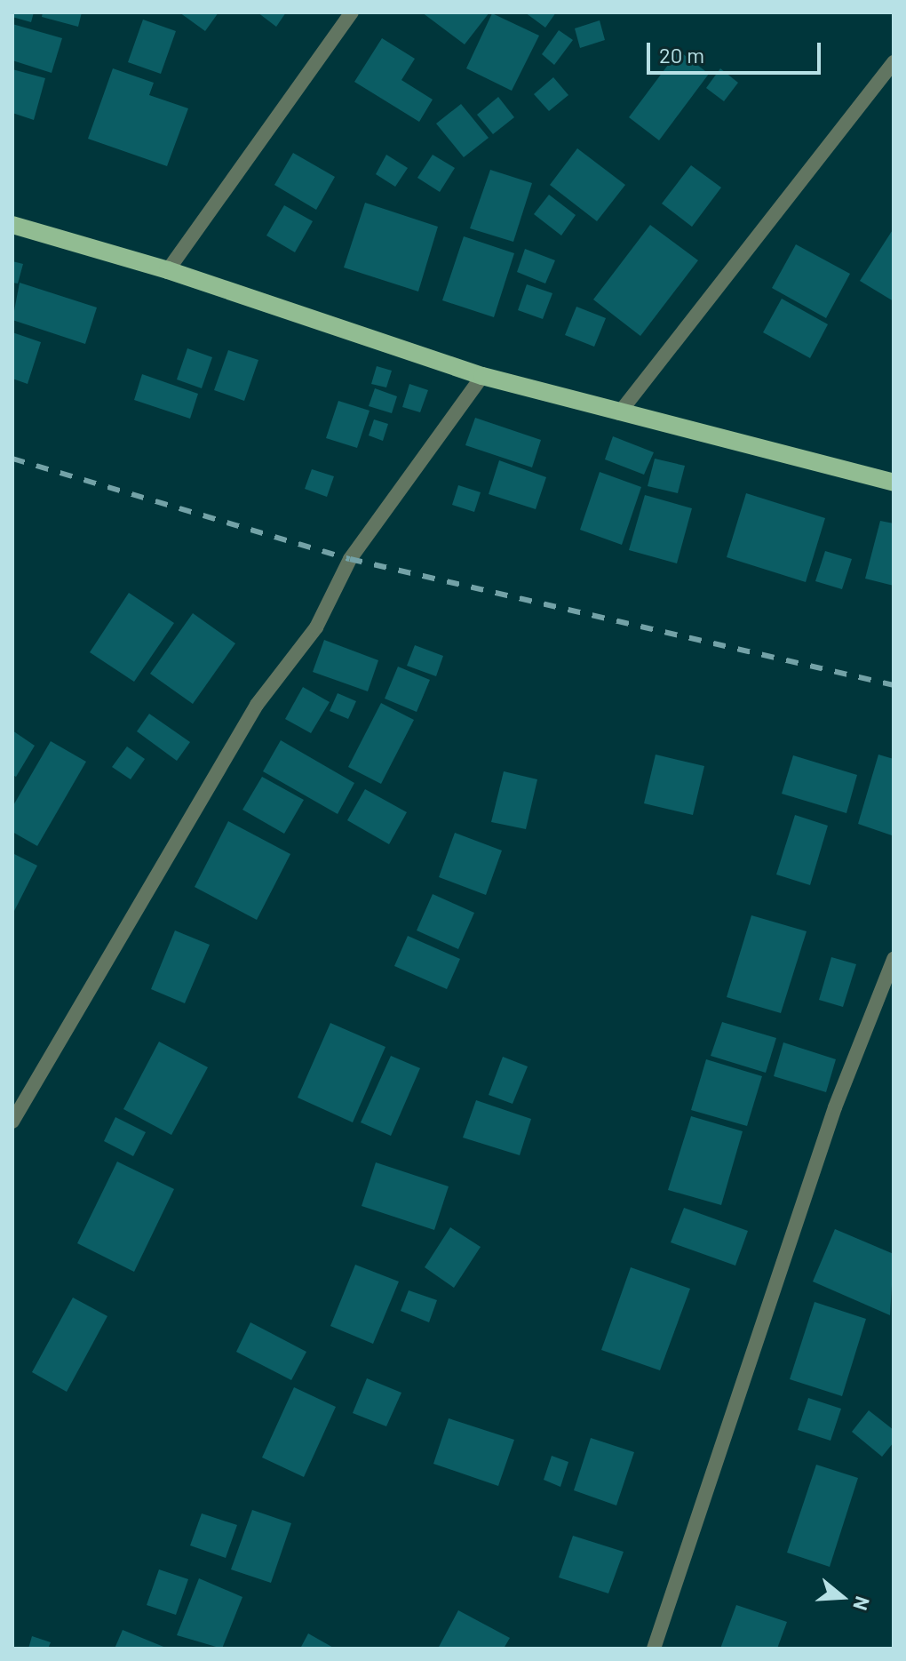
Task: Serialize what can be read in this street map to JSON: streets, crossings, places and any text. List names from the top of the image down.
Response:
{
  "scale_bar": "20 m",
  "north": "right"
}
